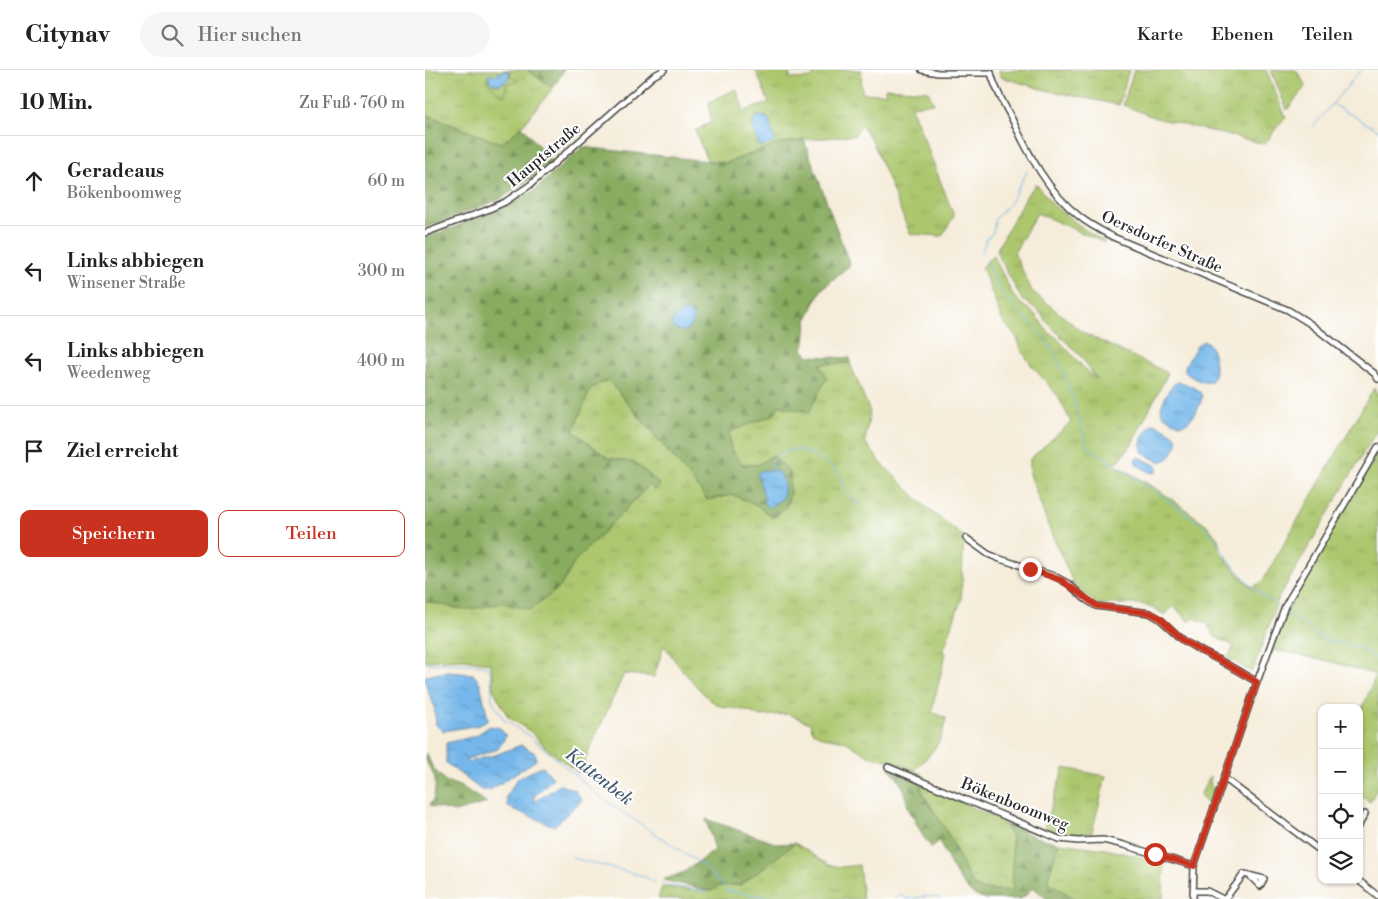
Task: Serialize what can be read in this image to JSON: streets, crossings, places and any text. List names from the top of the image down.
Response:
{
  "streets": {
    "street": ["Hauptstraße", "Oersdorfer Straße", "Bökenboomweg"]
  },
  "water": ["Kattenbek"],
  "page": {
    "header": "Citynav",
    "search": "Hier suchen",
    "nav": ["Karte", "Ebenen", "Teilen"],
    "heading": ["10 Min.", "Zu Fuß · 760 m"],
    "list": [
      ["Geradeaus", "Bökenboomweg", "60 m"],
      ["Links abbiegen", "Winsener Straße", "300 m"],
      ["Links abbiegen", "Weedenweg", "400 m"],
      "Ziel erreicht"
    ],
    "buttons": ["Speichern", "Teilen"],
    "map_buttons": ["+", "−"]
  }
}
